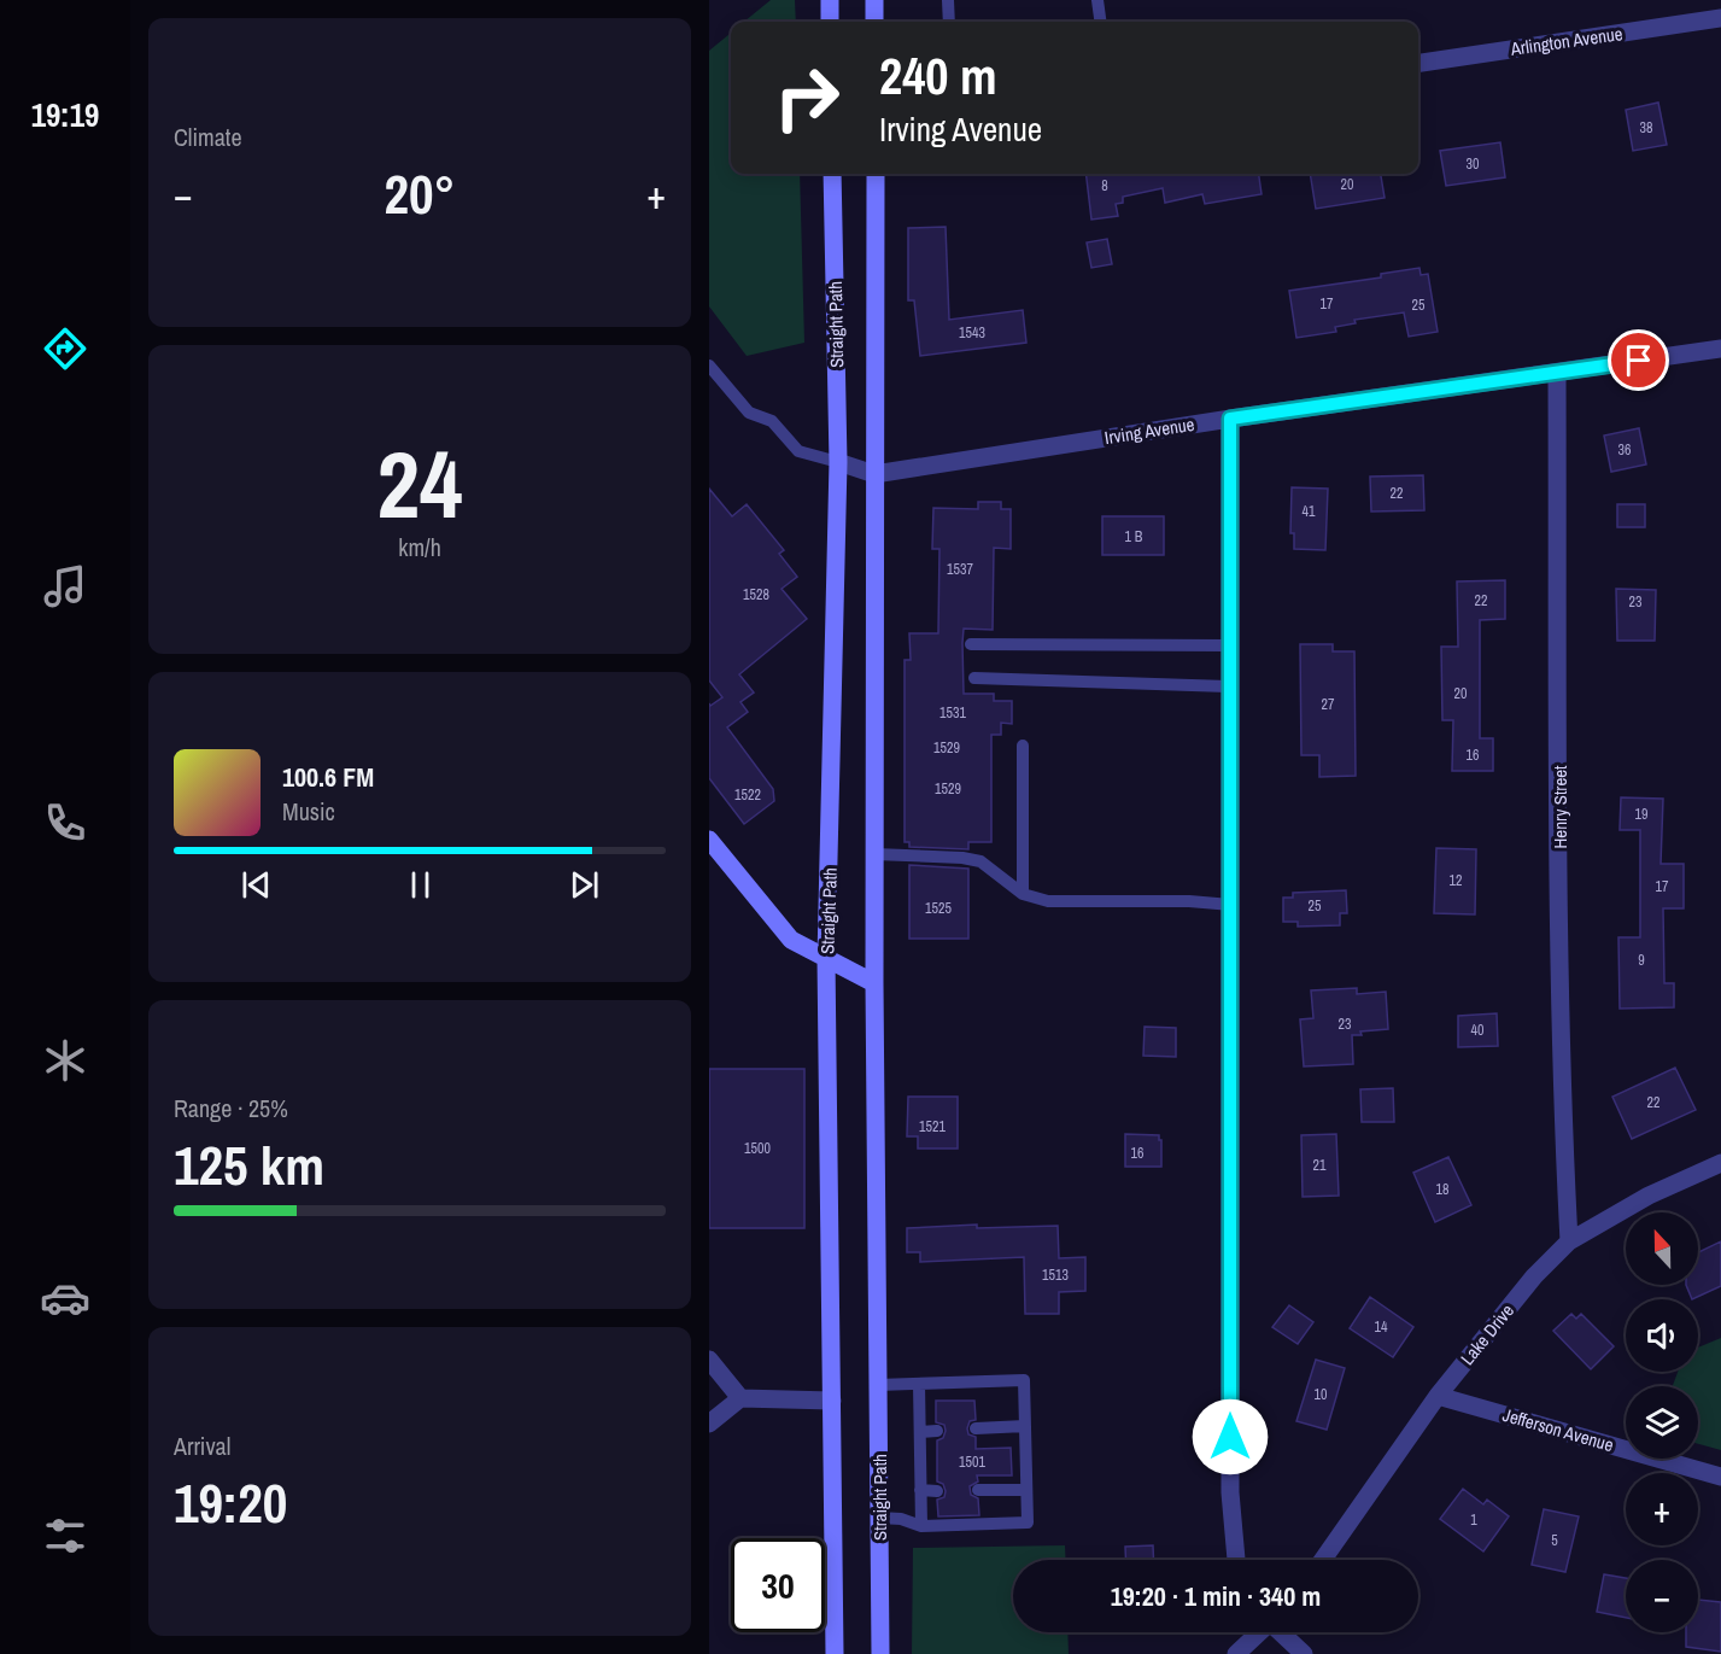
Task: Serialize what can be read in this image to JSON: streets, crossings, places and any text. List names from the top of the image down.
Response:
{
  "streets": {
    "main road": ["Straight Path"],
    "street": [
      "Arlington Avenue",
      "Irving Avenue",
      "Henry Street",
      "Lake Drive",
      "Jefferson Avenue"
    ]
  },
  "crossings": [
    ["Straight Path", "Irving Avenue"],
    ["Irving Avenue", "Henry Street"],
    ["Henry Street", "Lake Drive"],
    ["Lake Drive", "Jefferson Avenue"]
  ],
  "house_numbers": [
    "38",
    "30",
    "20",
    "8",
    "17",
    "25",
    "1543",
    "36",
    "22",
    "41",
    "1 B",
    "1537",
    "1528",
    "22",
    "23",
    "20",
    "27",
    "1531",
    "1529",
    "16",
    "1529",
    "1522",
    "19",
    "12",
    "17",
    "25",
    "1525",
    "9",
    "23",
    "40",
    "22",
    "1521",
    "1500",
    "16",
    "21",
    "18",
    "1513",
    "14",
    "10",
    "1501",
    "1",
    "5"
  ],
  "north": "top",
  "page": {
    "tabs": "19:19",
    "tile": [
      "Climate",
      ["24", "km/h"],
      ["Range · 25%", "125 km"],
      ["Arrival", "19:20"]
    ],
    "turn": ["240 m", "Irving Avenue"],
    "heat": ["−", "20°", "+"],
    "song": ["100.6 FM", "Music"],
    "map_buttons": ["+", "−"],
    "limit": "30",
    "trip": "19:20 · 1 min · 340 m"
  }
}
